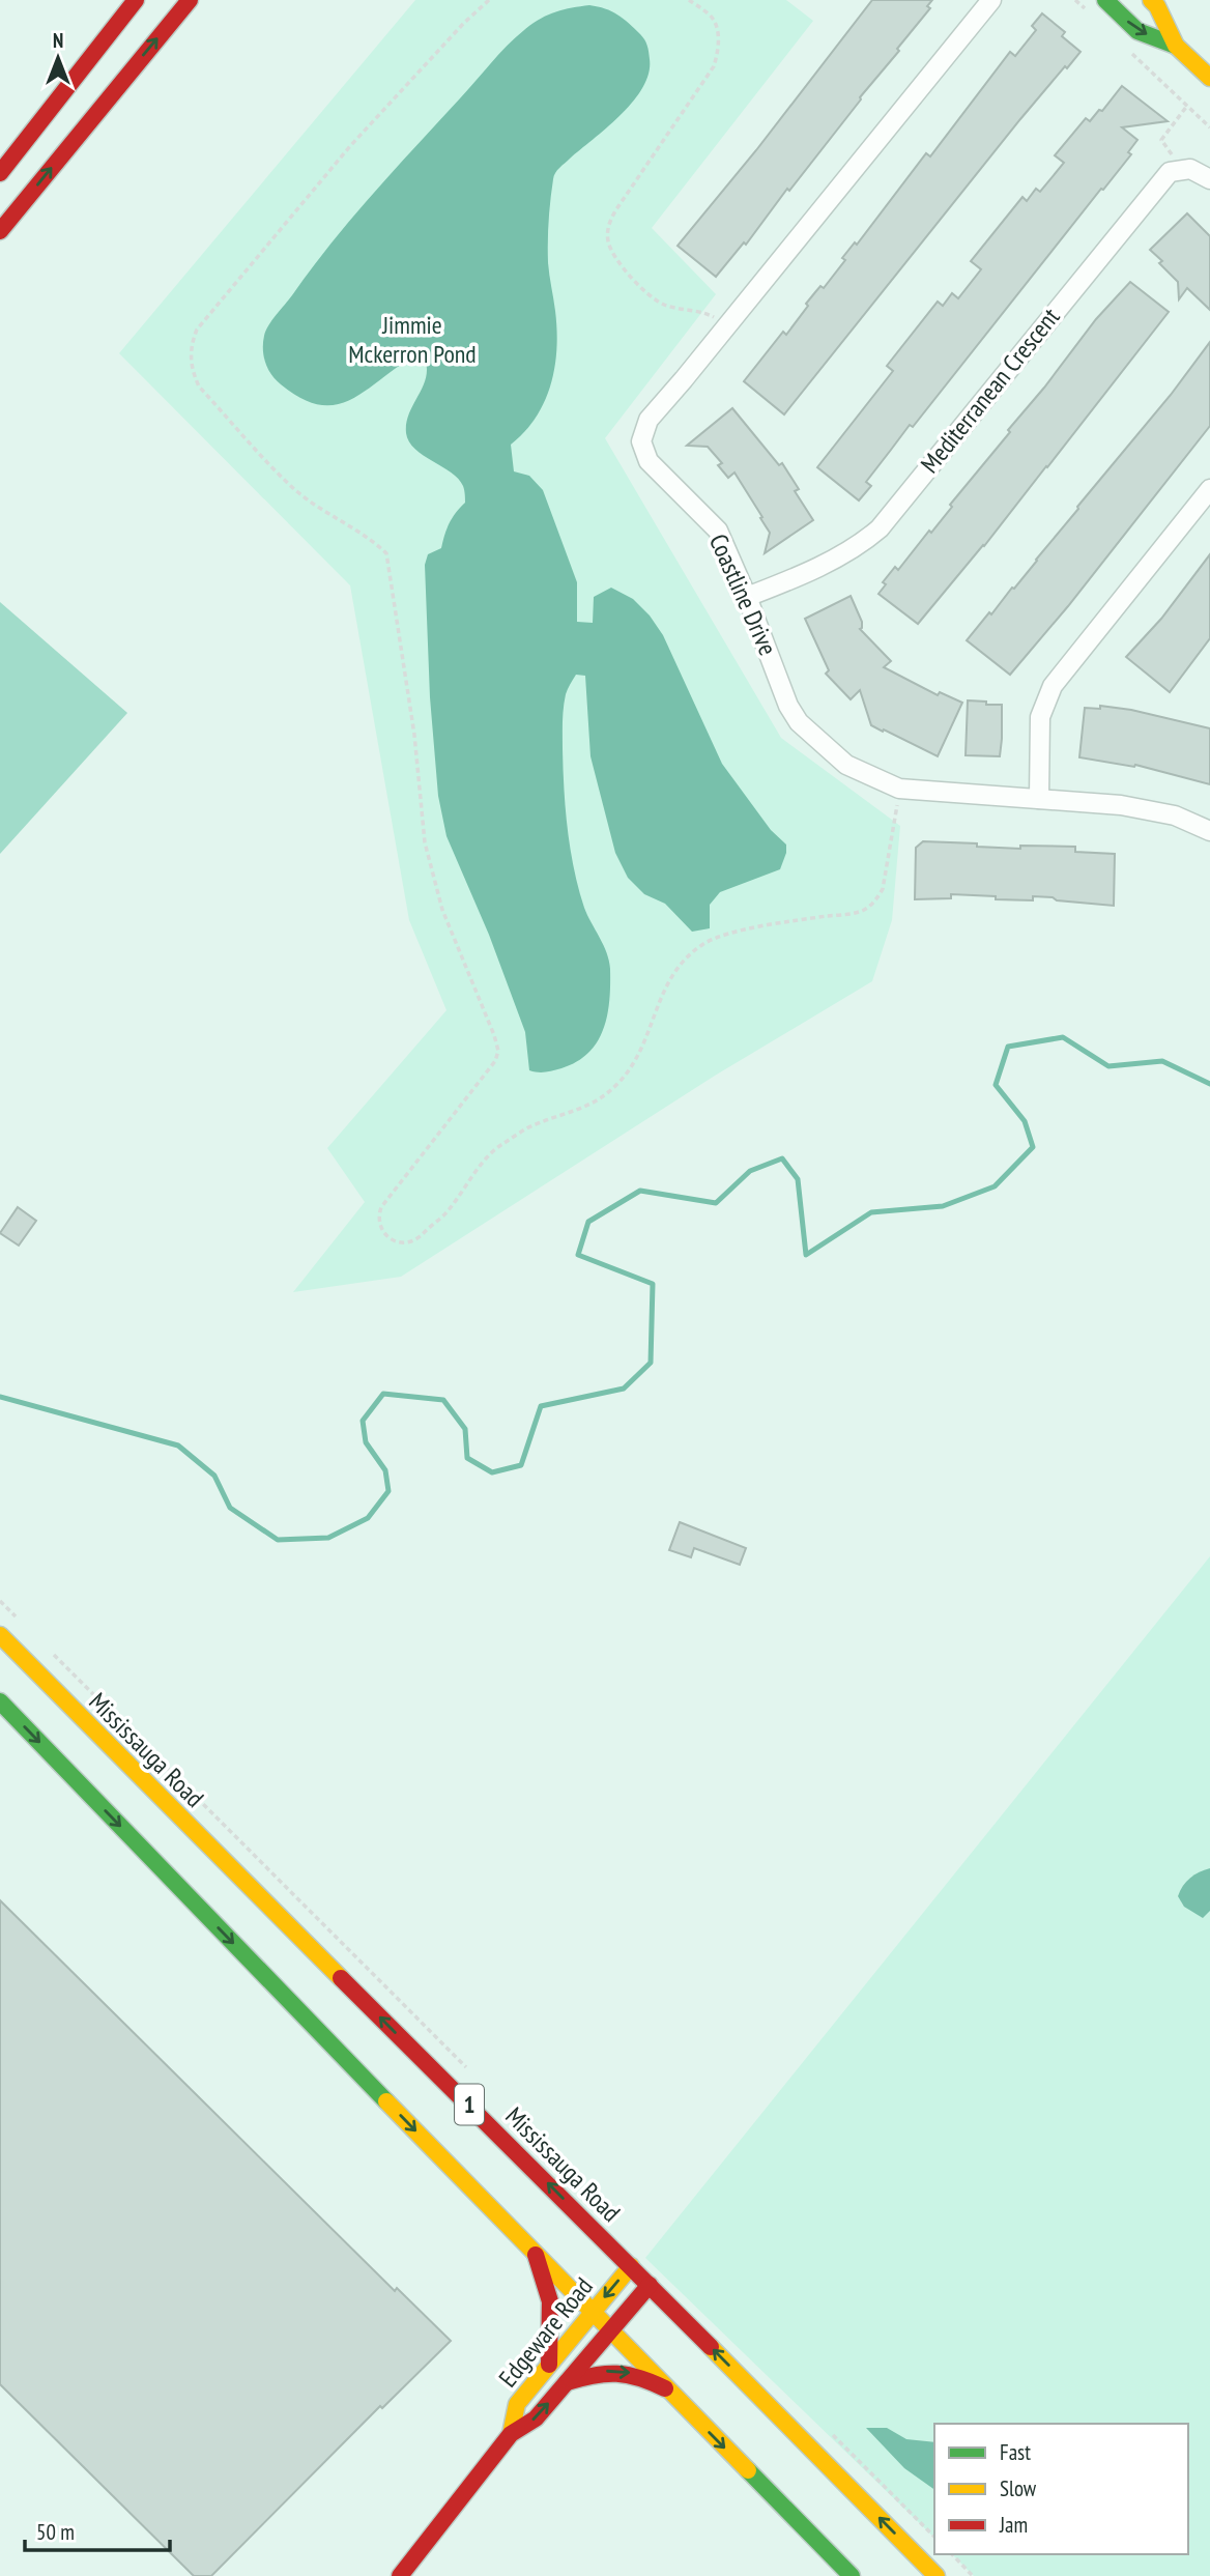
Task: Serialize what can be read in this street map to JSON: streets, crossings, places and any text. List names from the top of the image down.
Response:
{
  "streets": {
    "main road": ["Mississauga Road", "1", "Edgeware Road"],
    "street": ["Mediterranean Crescent", "Coastline Drive"]
  },
  "crossings": [
    ["Mediterranean Crescent", "Coastline Drive"],
    ["Mississauga Road", "Edgeware Road"],
    ["1", "Edgeware Road"]
  ],
  "parks": ["Jimmie Mckerron Pond"],
  "legend": ["Fast", "Slow", "Jam"],
  "scale_bar": "50 m",
  "north": "top"
}
